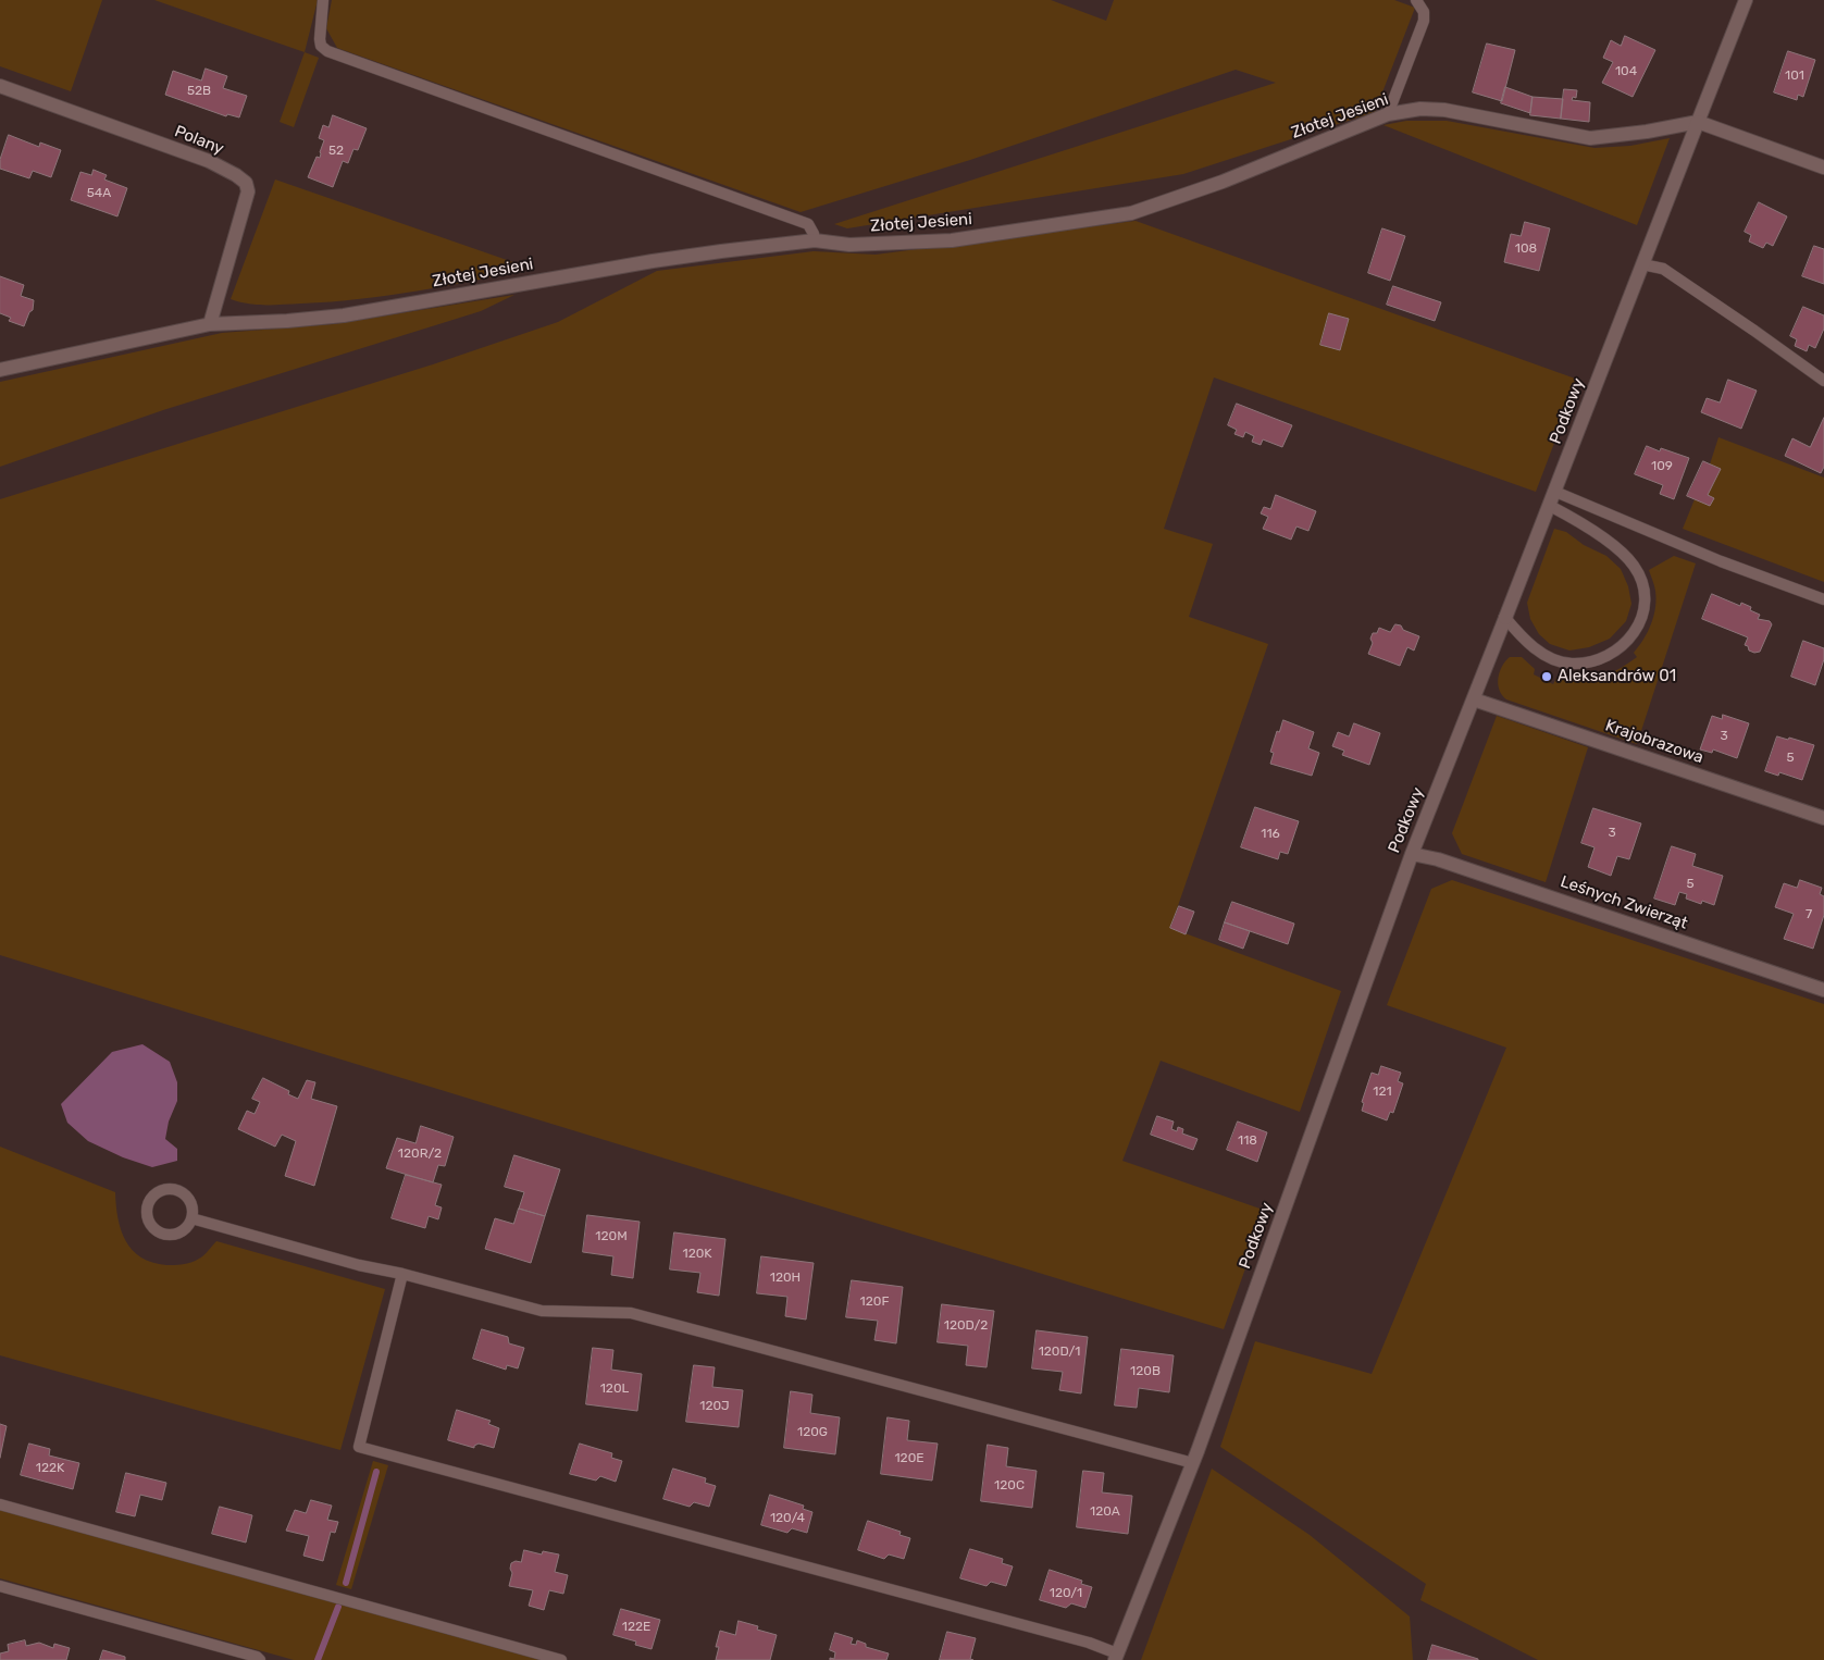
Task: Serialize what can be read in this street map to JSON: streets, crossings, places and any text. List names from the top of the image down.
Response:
{
  "streets": {
    "street": [
      "Złotej Jesieni",
      "Polany",
      "Podkowy",
      "Krajobrazowa",
      "Leśnych Zwierząt"
    ]
  },
  "crossings": [
    ["Złotej Jesieni", "Polany"],
    ["Złotej Jesieni", "Podkowy"],
    ["Podkowy", "Krajobrazowa"],
    ["Podkowy", "Leśnych Zwierząt"]
  ],
  "places": ["Aleksandrów 01"],
  "house_numbers": [
    "104",
    "101",
    "52B",
    "52",
    "54A",
    "108",
    "109",
    "3",
    "5",
    "3",
    "116",
    "5",
    "7",
    "121",
    "118",
    "120R/2",
    "120M",
    "120K",
    "120H",
    "120F",
    "120D/2",
    "120D/1",
    "120B",
    "120L",
    "120J",
    "120G",
    "120E",
    "122K",
    "120C",
    "120A",
    "120/4",
    "120/1",
    "122E"
  ]
}
